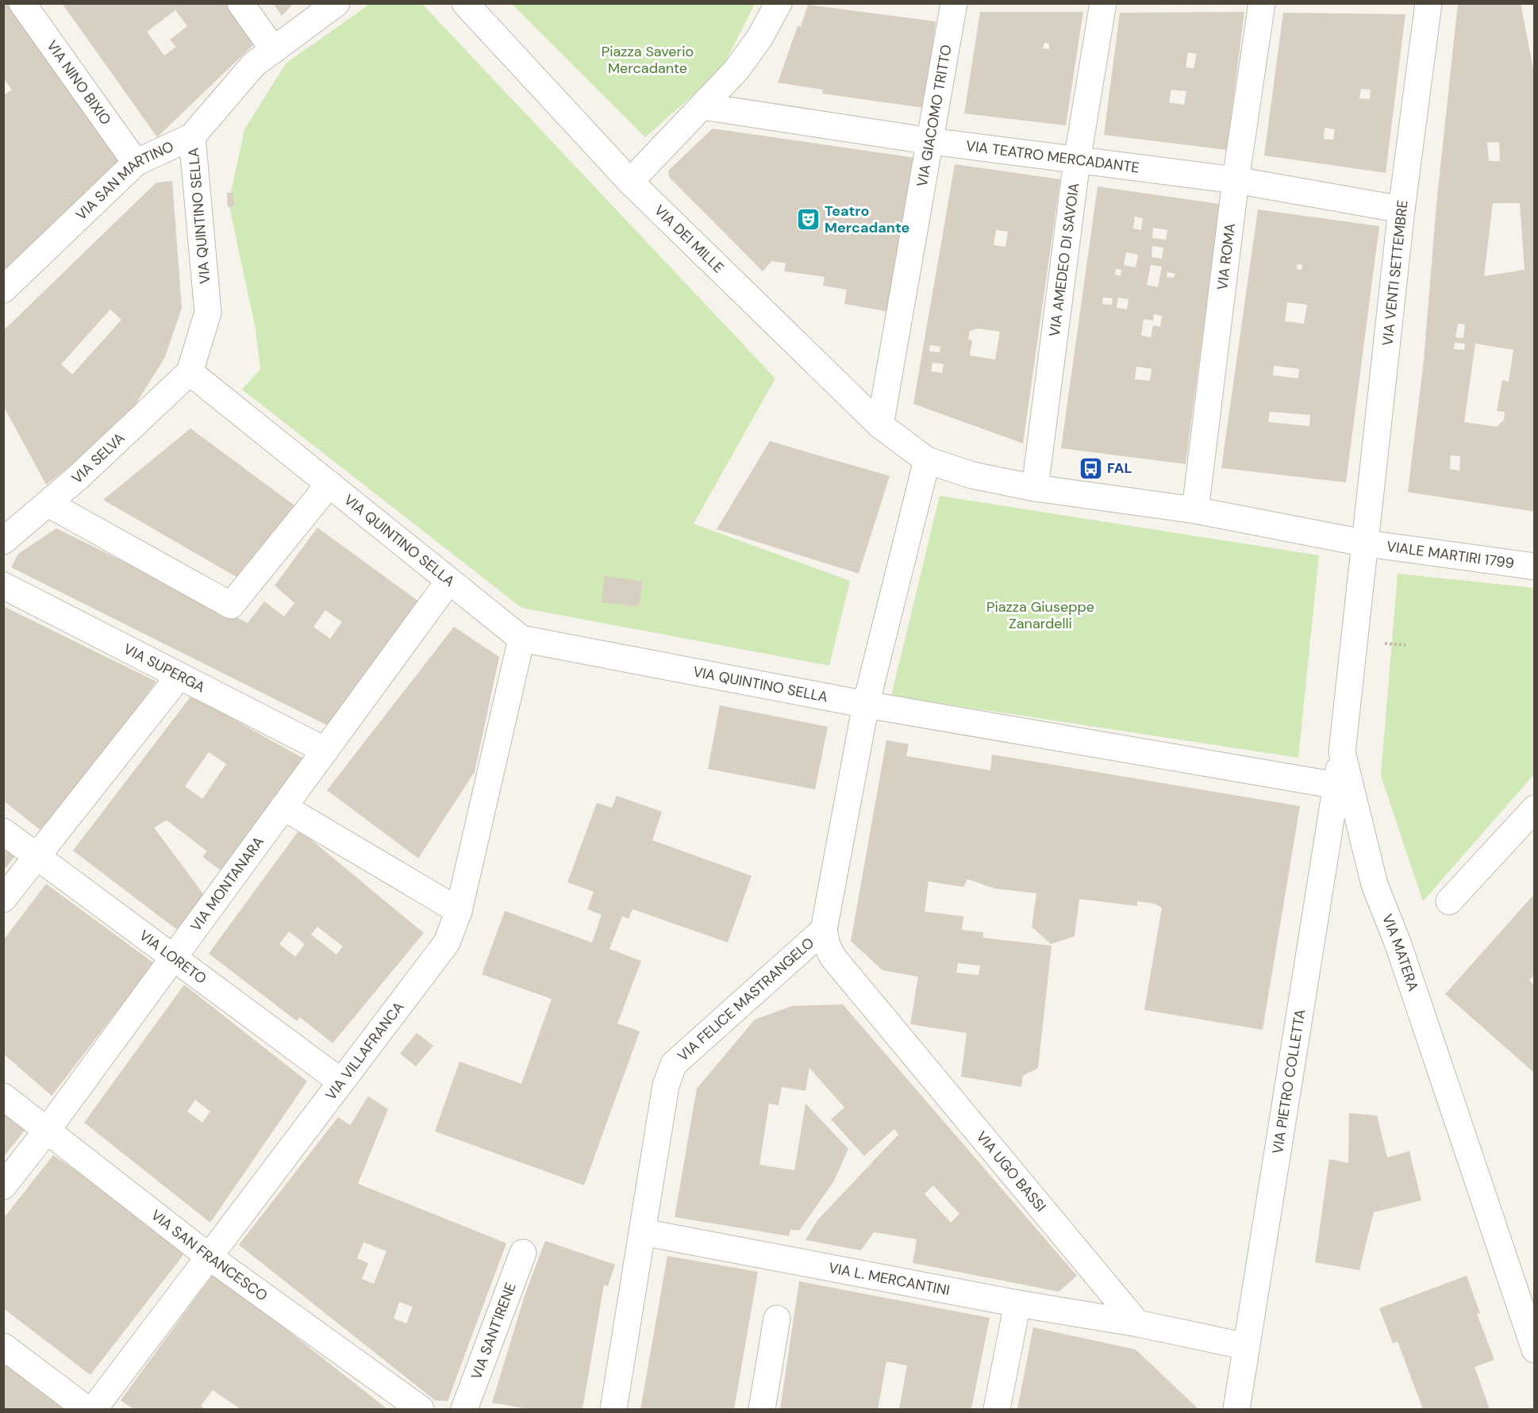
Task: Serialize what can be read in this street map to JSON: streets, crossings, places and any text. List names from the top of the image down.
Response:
{
  "streets": {
    "street": [
      "VIA NINO BIXIO",
      "VIA GIACOMO TRITTO",
      "VIA TEATRO MERCADANTE",
      "VIA SAN MARTINO",
      "VIA QUINTINO SELLA",
      "VIA DEI MILLE",
      "VIA ROMA",
      "VIA AMEDEO DI SAVOIA",
      "VIA VENTI SETTEMBRE",
      "VIA SELVA",
      "VIALE MARTIRI 1799",
      "VIA SUPERGA",
      "VIA MONTANARA",
      "VIA MATERA",
      "VIA LORETO",
      "VIA FELICE MASTRANGELO",
      "VIA VILLAFRANCA",
      "VIA PIETRO COLLETTA",
      "VIA UGO BASSI",
      "VIA SAN FRANCESCO",
      "VIA L. MERCANTINI",
      "VIA SANT'IRENE"
    ]
  },
  "crossings": [
    ["VIA NINO BIXIO", "VIA SAN MARTINO"],
    ["VIA GIACOMO TRITTO", "VIA TEATRO MERCADANTE"],
    ["VIA GIACOMO TRITTO", "VIA DEI MILLE"],
    ["VIA TEATRO MERCADANTE", "VIA ROMA"],
    ["VIA TEATRO MERCADANTE", "VIA AMEDEO DI SAVOIA"],
    ["VIA TEATRO MERCADANTE", "VIA VENTI SETTEMBRE"],
    ["VIA SAN MARTINO", "VIA QUINTINO SELLA"],
    ["VIA QUINTINO SELLA", "VIA SELVA"],
    ["VIA QUINTINO SELLA", "VIA MONTANARA"],
    ["VIA QUINTINO SELLA", "VIA FELICE MASTRANGELO"],
    ["VIA QUINTINO SELLA", "VIA VILLAFRANCA"],
    ["VIA VENTI SETTEMBRE", "VIALE MARTIRI 1799"],
    ["VIA VENTI SETTEMBRE", "VIA MATERA"],
    ["VIALE MARTIRI 1799", "VIA MATERA"],
    ["VIA SUPERGA", "VIA MONTANARA"],
    ["VIA MONTANARA", "VIA LORETO"],
    ["VIA MONTANARA", "VIA SAN FRANCESCO"],
    ["VIA MATERA", "VIA PIETRO COLLETTA"],
    ["VIA LORETO", "VIA VILLAFRANCA"],
    ["VIA FELICE MASTRANGELO", "VIA UGO BASSI"],
    ["VIA FELICE MASTRANGELO", "VIA L. MERCANTINI"],
    ["VIA VILLAFRANCA", "VIA SAN FRANCESCO"],
    ["VIA UGO BASSI", "VIA L. MERCANTINI"]
  ],
  "parks": ["Piazza Saverio Mercadante", "Piazza Giuseppe Zanardelli"],
  "places": {
    "theatre": ["Teatro Mercadante"],
    "bus stop": ["FAL"]
  }
}
